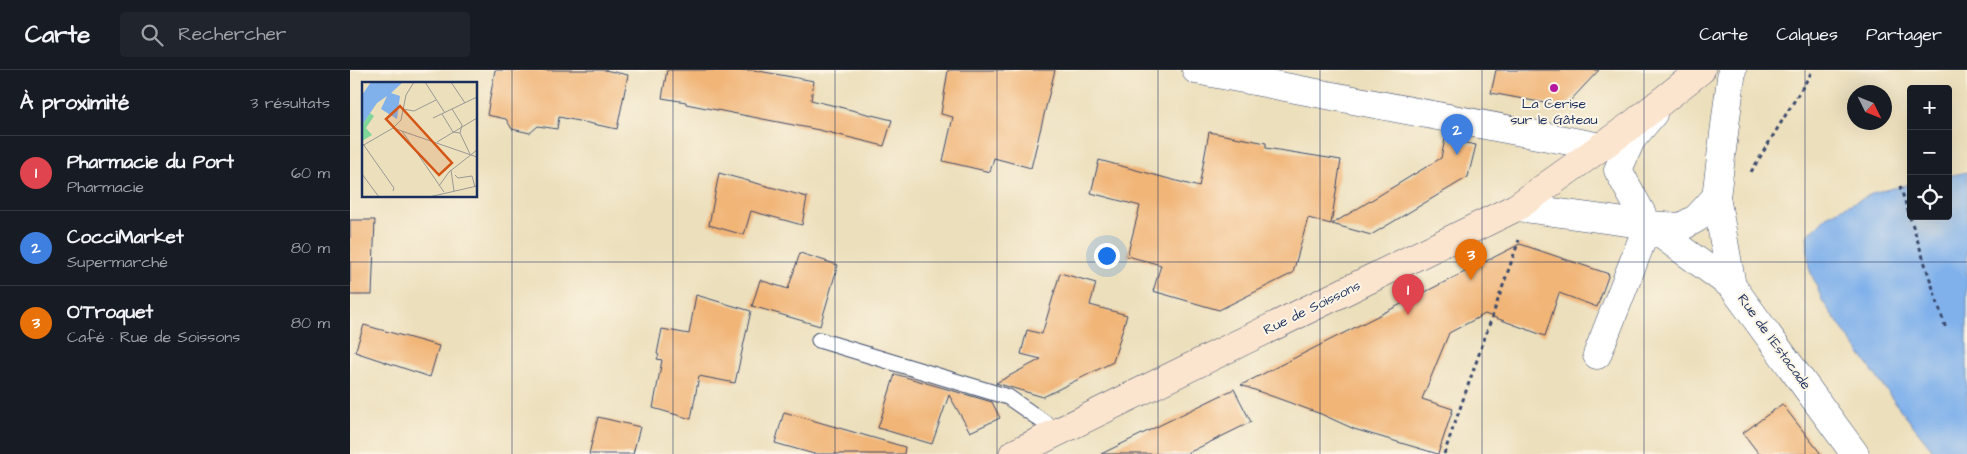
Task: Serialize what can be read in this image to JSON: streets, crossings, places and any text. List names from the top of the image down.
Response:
{
  "streets": {
    "main road": ["Rue de Soissons"],
    "street": ["Rue de l'Estacade"]
  },
  "places": ["La Cerise sur le Gâteau"],
  "north": "bottom right",
  "page": {
    "header": "Carte",
    "search": "Rechercher",
    "nav": ["Carte", "Calques", "Partager"],
    "heading": ["À proximité", "3 résultats"],
    "map_buttons": ["+", "−"],
    "pins": ["2", "3", "1"],
    "list": [
      {
        "mark": "1",
        "name": "Pharmacie du Port",
        "note": "Pharmacie",
        "value": "60 m"
      },
      {
        "mark": "2",
        "name": "CocciMarket",
        "note": "Supermarché",
        "value": "80 m"
      },
      {
        "mark": "3",
        "name": "O'Troquet",
        "note": "Café · Rue de Soissons",
        "value": "80 m"
      }
    ]
  }
}
